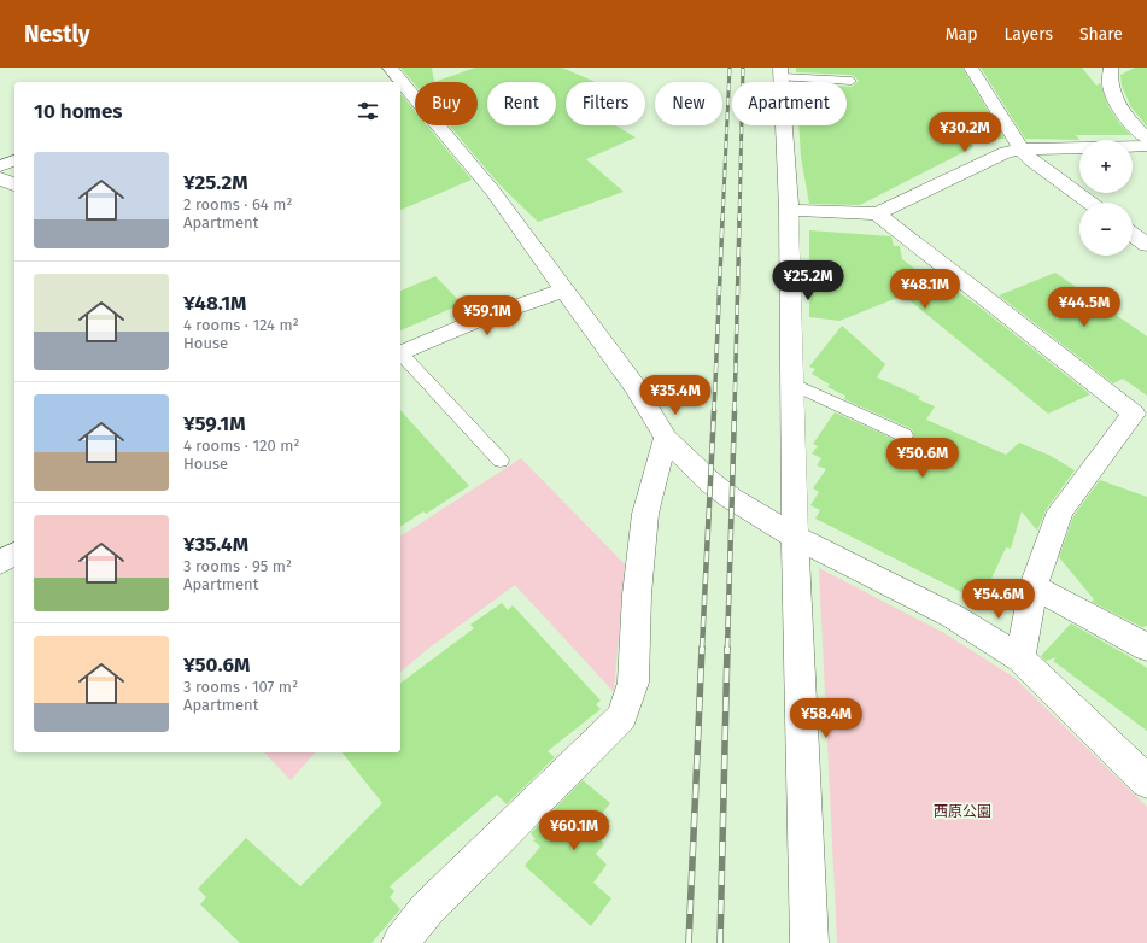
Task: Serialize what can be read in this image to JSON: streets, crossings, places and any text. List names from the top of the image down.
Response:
{
  "parks": ["西原公園"],
  "page": {
    "header": "Nestly",
    "nav": ["Map", "Layers", "Share"],
    "chip": [
      "Buy",
      "Rent",
      "Filters",
      "New",
      "Apartment"
    ],
    "heading": "10 homes",
    "price": [
      "¥30.2M",
      "¥25.2M",
      "¥48.1M",
      "¥44.5M",
      "¥59.1M",
      "¥35.4M",
      "¥50.6M",
      "¥54.6M",
      "¥58.4M",
      "¥60.1M"
    ],
    "map_buttons": ["+", "−"],
    "list": [
      {
        "name": "¥25.2M",
        "note": "2 rooms · 64 m² · Apartment"
      },
      {
        "name": "¥48.1M",
        "note": "4 rooms · 124 m² · House"
      },
      {
        "name": "¥59.1M",
        "note": "4 rooms · 120 m² · House"
      },
      {
        "name": "¥35.4M",
        "note": "3 rooms · 95 m² · Apartment"
      },
      {
        "name": "¥50.6M",
        "note": "3 rooms · 107 m² · Apartment"
      }
    ]
  }
}
